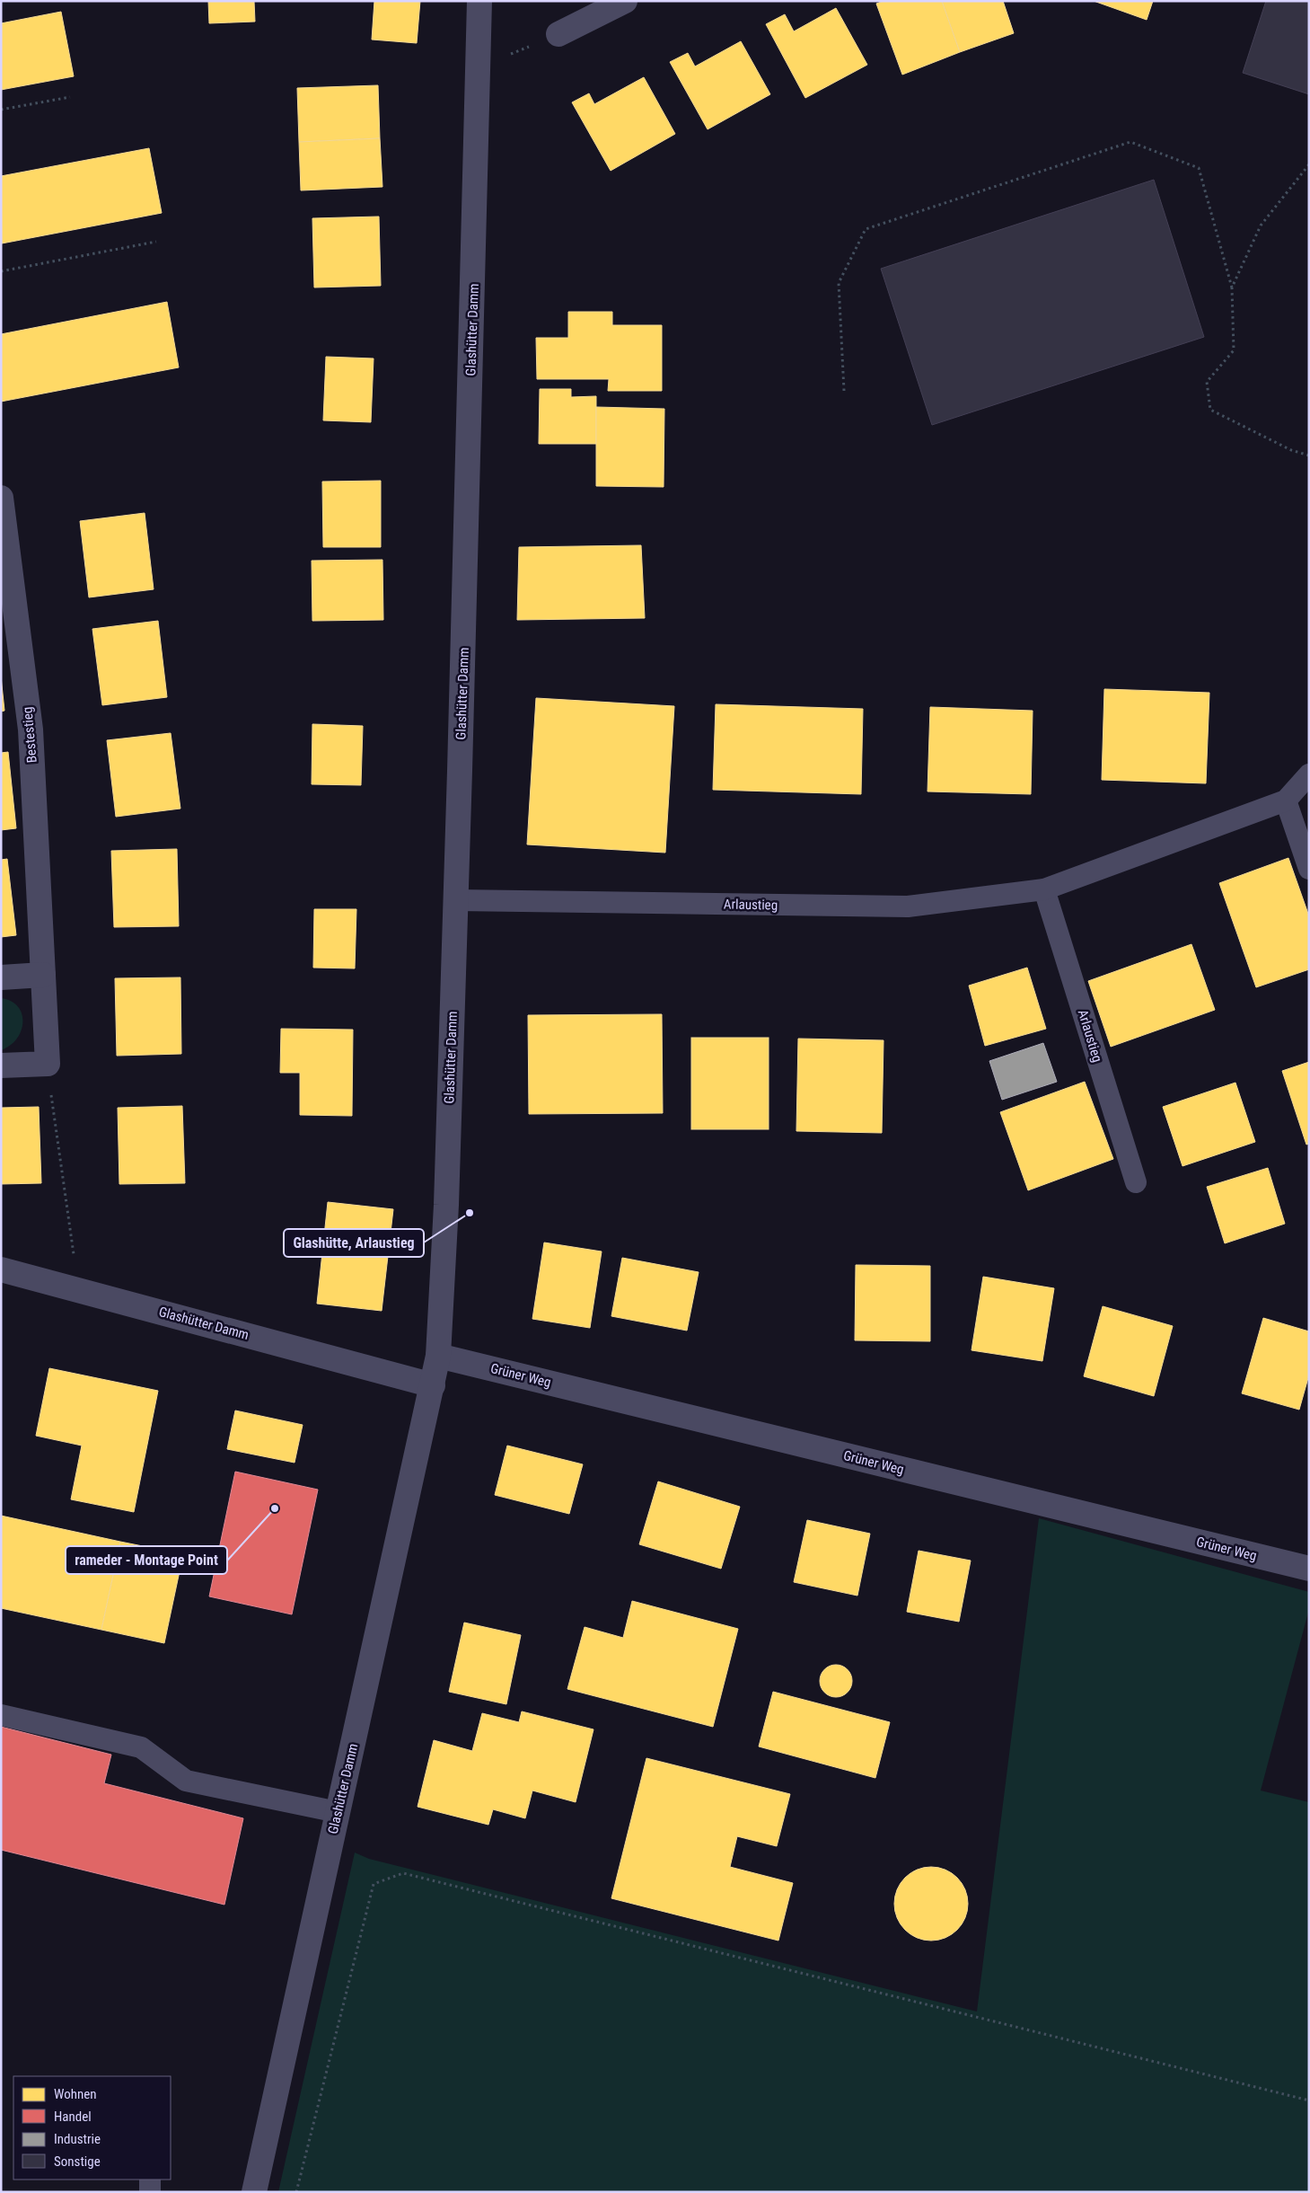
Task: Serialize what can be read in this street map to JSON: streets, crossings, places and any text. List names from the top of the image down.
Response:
{
  "streets": {
    "street": ["Glashütter Damm", "Bestestieg", "Grüner Weg"],
    "lane": ["Arlaustieg"]
  },
  "crossings": [
    ["Glashütter Damm", "Arlaustieg"],
    ["Glashütter Damm", "Grüner Weg"]
  ],
  "places": ["Glashütte, Arlaustieg", "rameder - Montage Point"],
  "legend": [
    "Wohnen",
    "Handel",
    "Industrie",
    "Sonstige"
  ]
}
